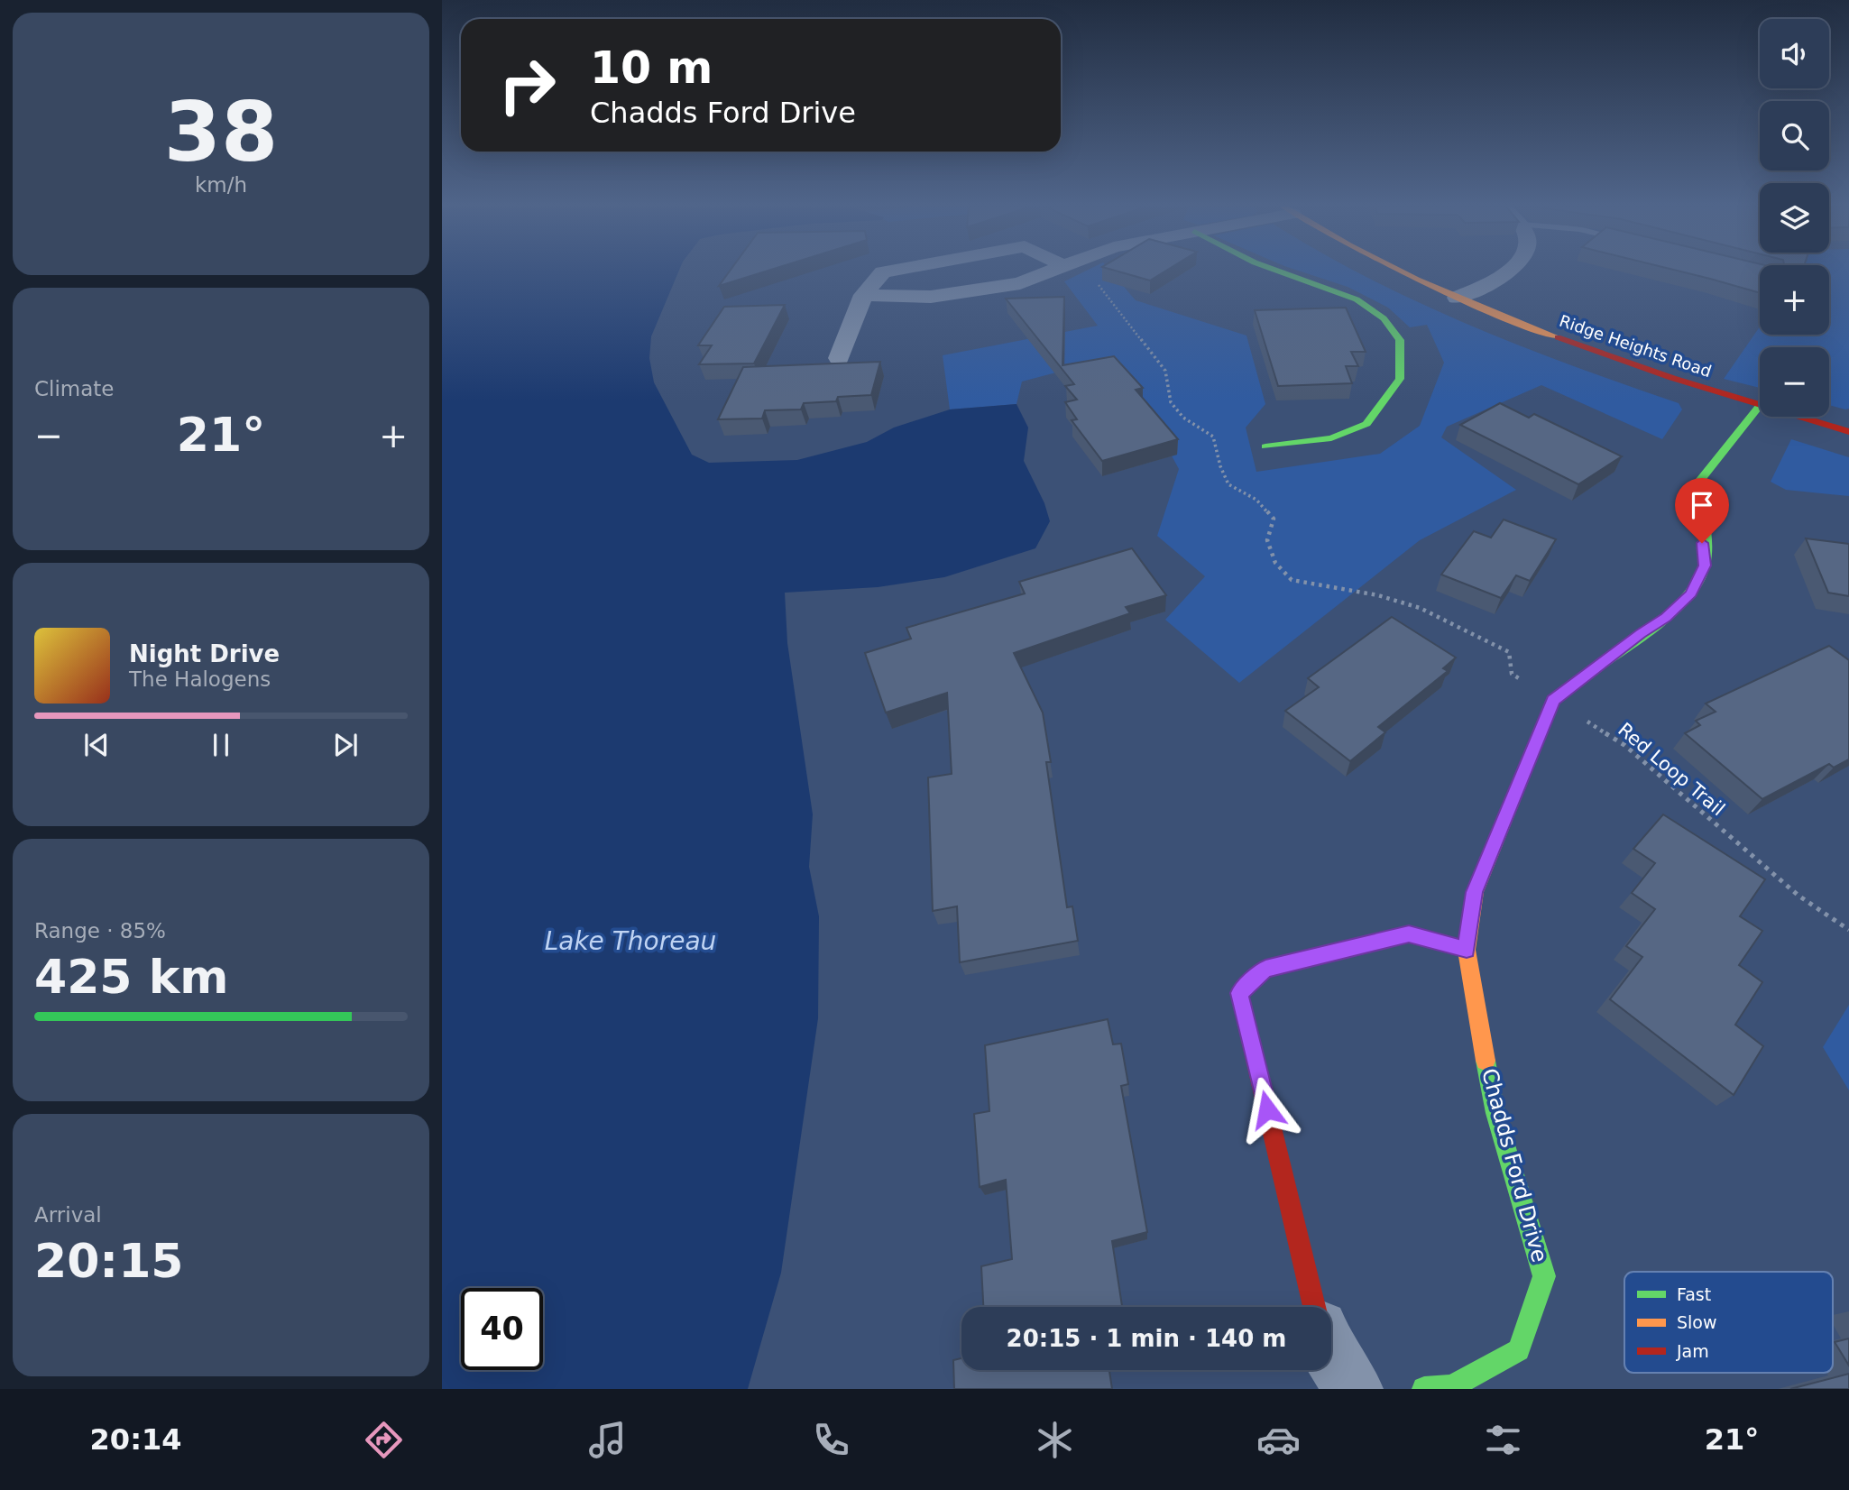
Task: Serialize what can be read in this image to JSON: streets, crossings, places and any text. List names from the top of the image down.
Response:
{
  "streets": {
    "street": ["Ridge Heights Road", "Chadds Ford Drive"],
    "path": ["Red Loop Trail"]
  },
  "crossings": [
    ["Red Loop Trail", "Chadds Ford Drive"]
  ],
  "water": ["Lake Thoreau"],
  "legend": ["Fast", "Slow", "Jam"],
  "page": {
    "tile": [
      ["38", "km/h"],
      "Climate",
      ["Range · 85%", "425 km"],
      ["Arrival", "20:15"]
    ],
    "map_buttons": ["+", "−"],
    "turn": ["10 m", "Chadds Ford Drive"],
    "heat": ["−", "21°", "+"],
    "song": ["Night Drive", "The Halogens"],
    "limit": "40",
    "trip": "20:15 · 1 min · 140 m",
    "tabs": ["20:14", "21°"]
  }
}
